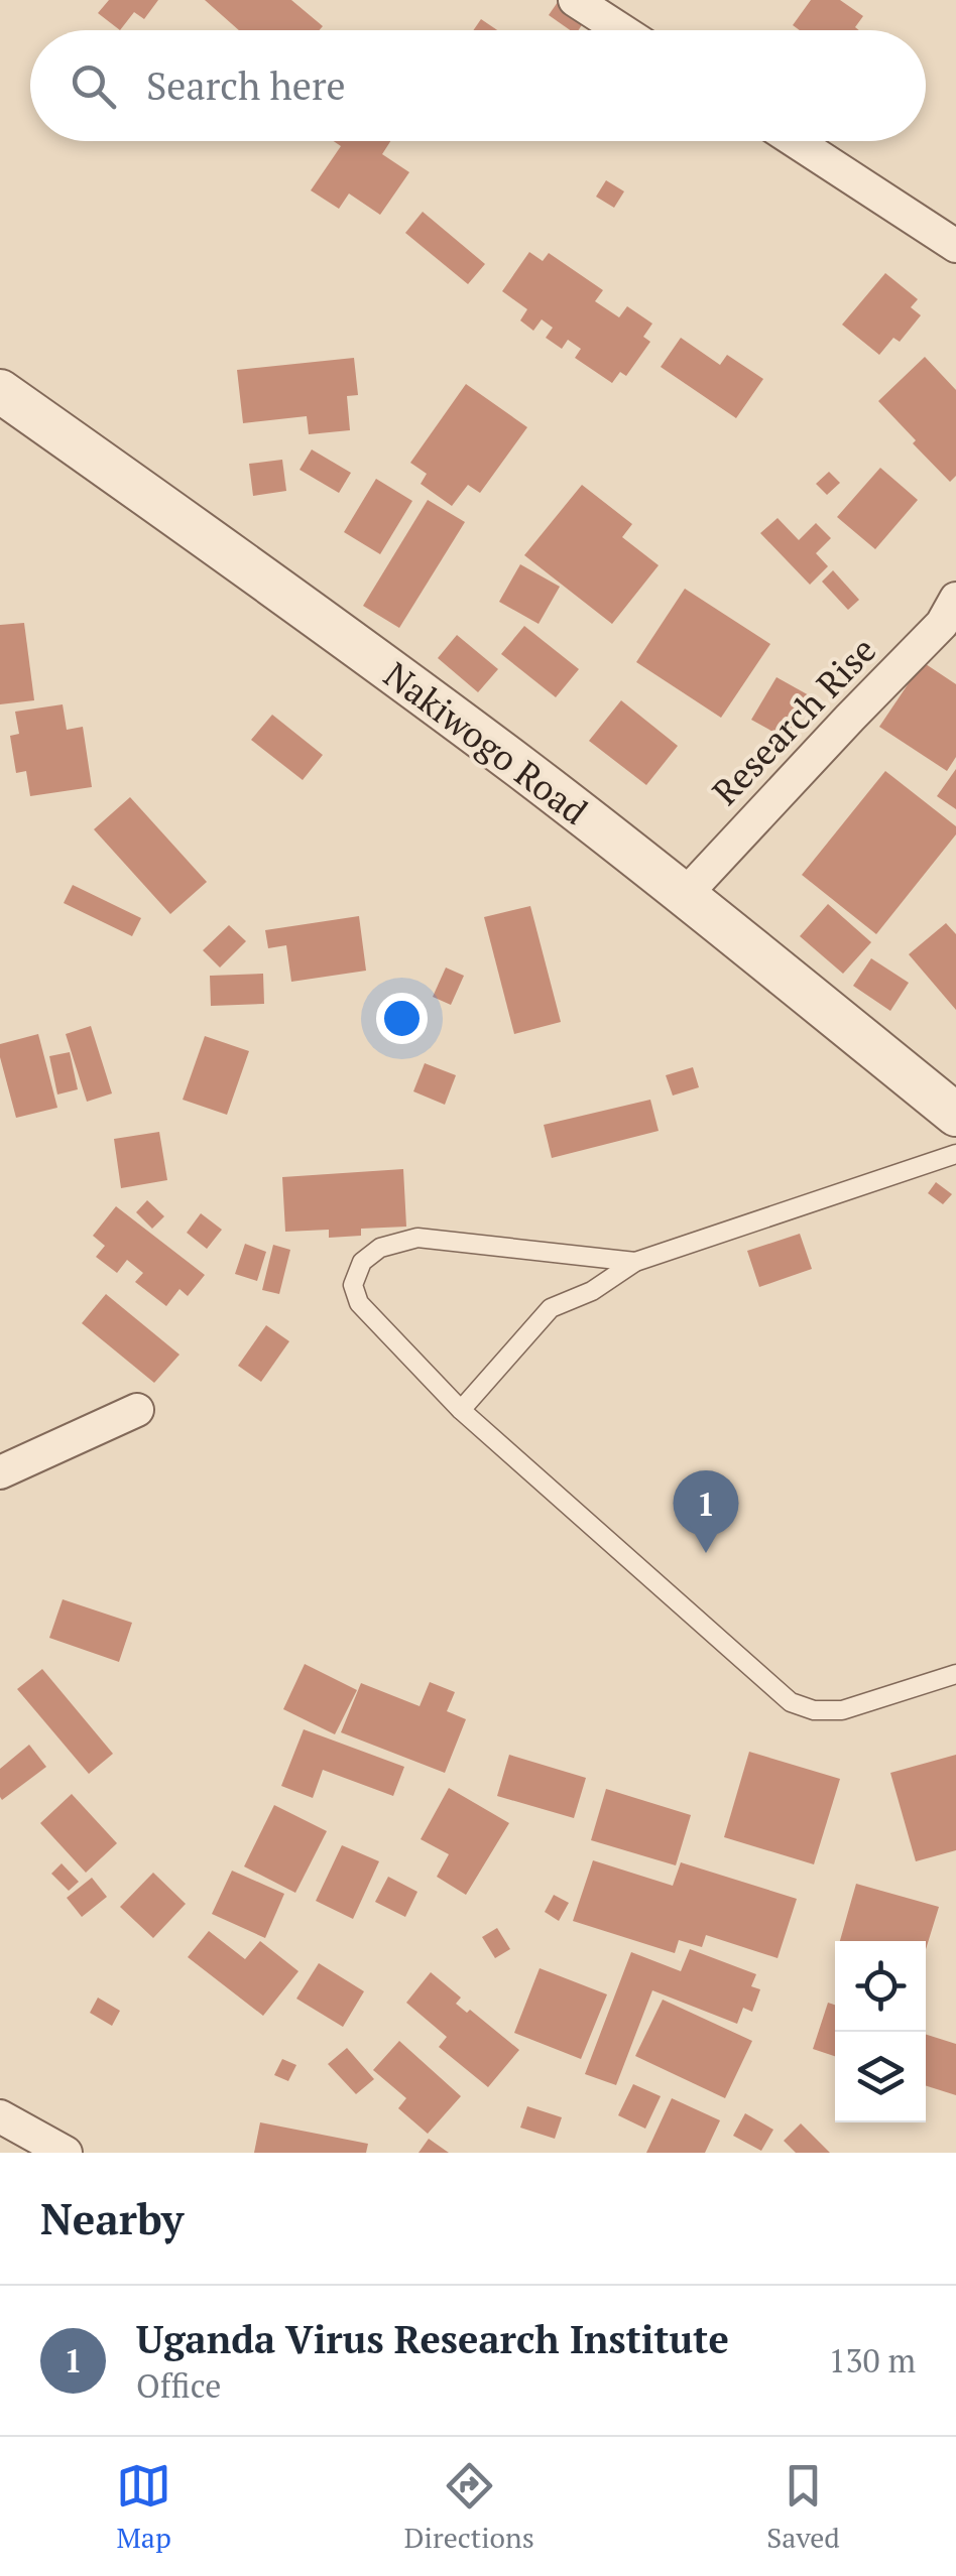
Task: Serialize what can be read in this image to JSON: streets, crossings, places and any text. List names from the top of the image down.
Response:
{
  "streets": {
    "street": ["Research Rise", "Nakiwogo Road"]
  },
  "crossings": [
    ["Research Rise", "Nakiwogo Road"]
  ],
  "page": {
    "search": "Search here",
    "pins": "1",
    "heading": "Nearby",
    "list": [
      {
        "mark": "1",
        "name": "Uganda Virus Research Institute",
        "note": "Office",
        "value": "130 m"
      }
    ],
    "nav": ["Map", "Directions", "Saved"]
  }
}
